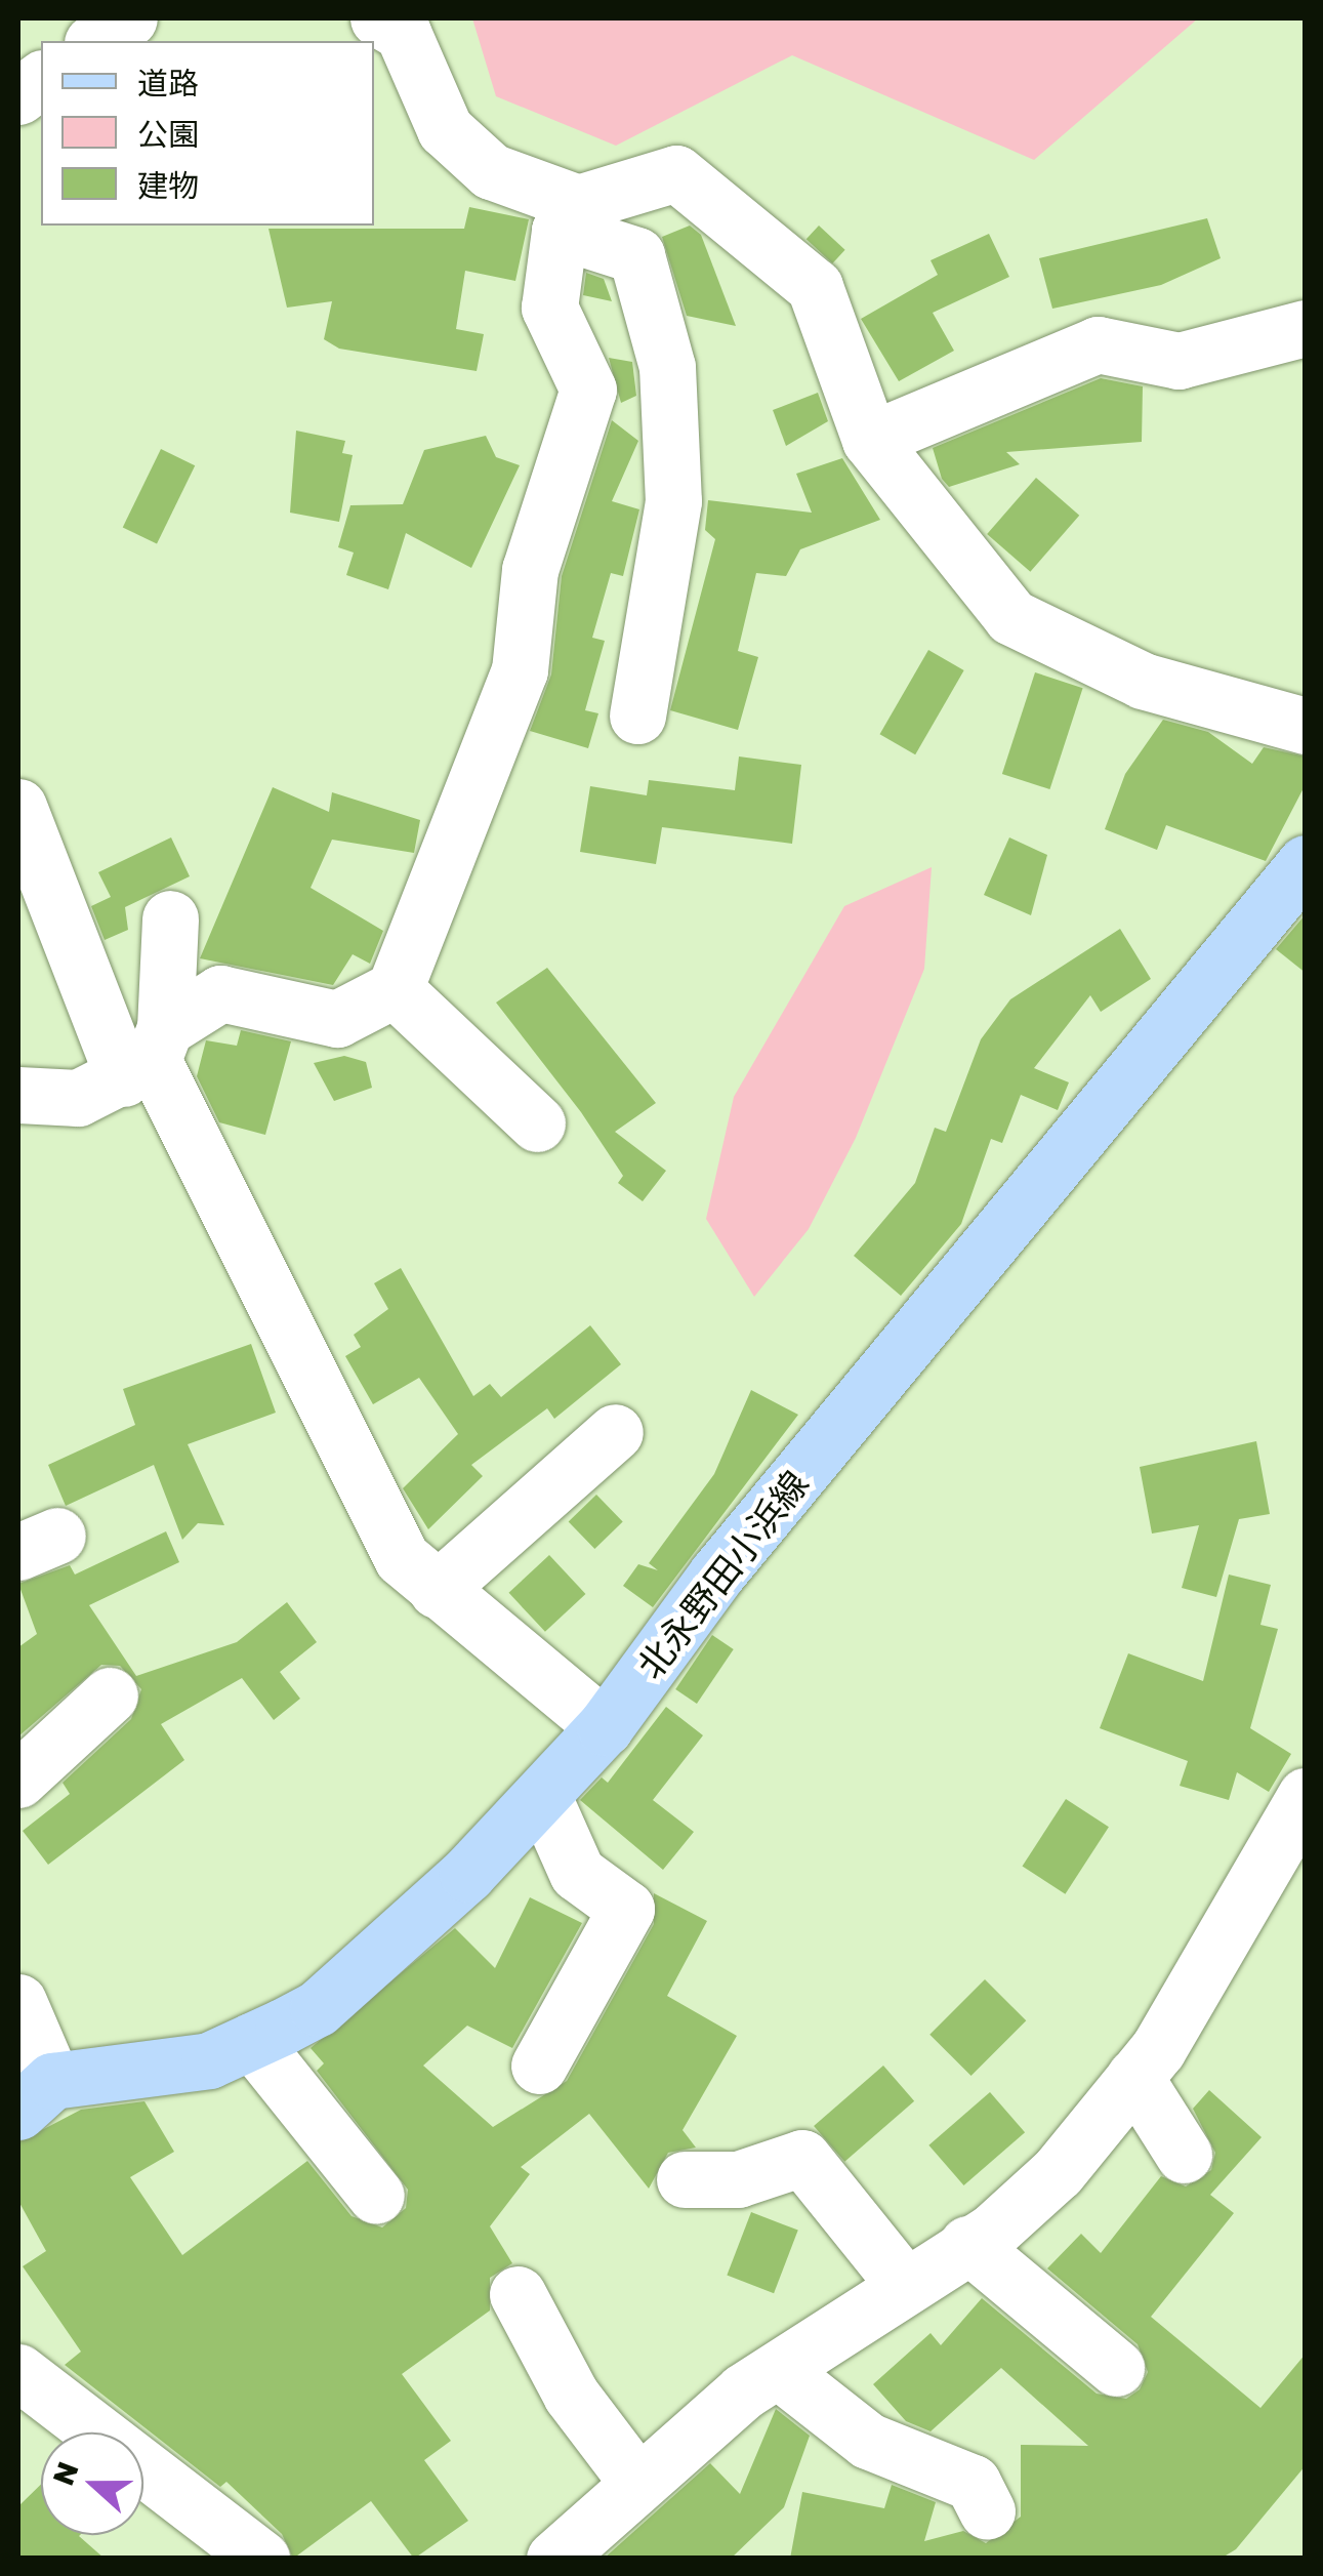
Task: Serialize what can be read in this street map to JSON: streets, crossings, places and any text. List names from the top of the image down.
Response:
{
  "streets": {
    "main road": ["北永野田小浜線"]
  },
  "legend": ["道路", "公園", "建物"],
  "north": "left"
}
